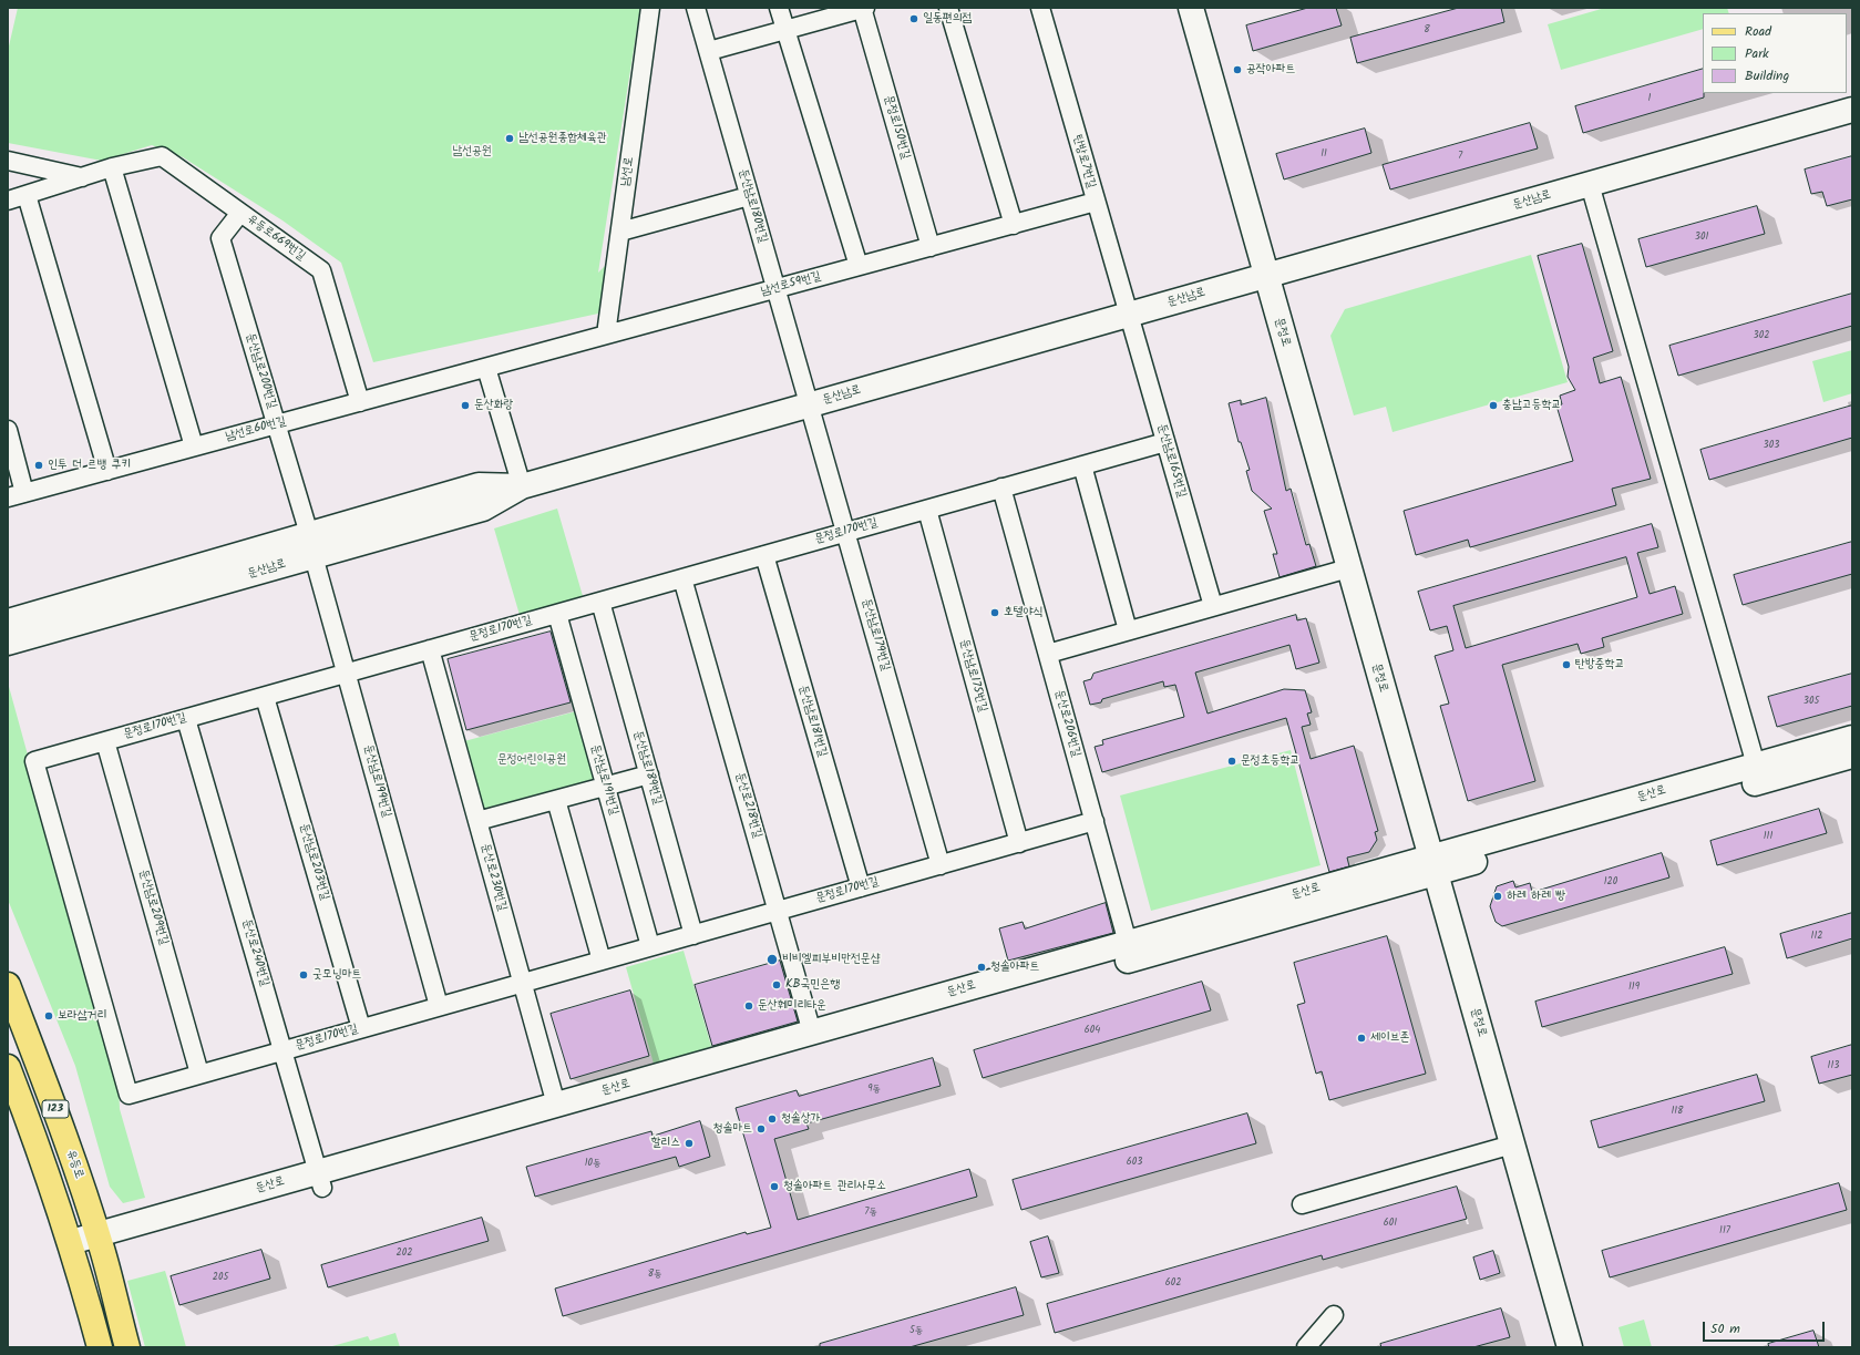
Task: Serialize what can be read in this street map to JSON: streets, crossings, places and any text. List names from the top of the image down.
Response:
{
  "streets": {
    "main road": [
      "둔산남로",
      "문정로",
      "둔산로",
      "123",
      "유등로"
    ],
    "street": [
      "문정로150번길",
      "탄방로7번길",
      "남선로",
      "둔산남로180번길",
      "유등로669번길",
      "남선로59번길",
      "둔산남로200번길",
      "남선로60번길",
      "둔산남로165번길",
      "문정로170번길",
      "둔산남로179번길",
      "둔산남로175번길",
      "둔산남로181번길",
      "둔산로206번길",
      "둔산남로189번길",
      "둔산남로191번길",
      "둔산남로199번길",
      "둔산로218번길",
      "둔산남로203번길",
      "둔산로230번길",
      "둔산남로209번길",
      "둔산로240번길"
    ]
  },
  "crossings": [
    ["문정로150번길", "둔산남로180번길"],
    ["문정로150번길", "남선로59번길"],
    ["탄방로7번길", "둔산남로"],
    ["탄방로7번길", "남선로59번길"],
    ["탄방로7번길", "둔산남로165번길"],
    ["남선로", "남선로59번길"],
    ["둔산남로", "둔산남로180번길"],
    ["둔산남로", "문정로"],
    ["둔산남로", "둔산남로200번길"],
    ["둔산남로", "둔산남로165번길"],
    ["둔산남로", "둔산남로179번길"],
    ["둔산남로", "둔산남로199번길"],
    ["둔산남로180번길", "남선로59번길"],
    ["둔산남로180번길", "둔산남로179번길"],
    ["유등로669번길", "둔산남로200번길"],
    ["유등로669번길", "남선로60번길"],
    ["남선로59번길", "남선로60번길"],
    ["문정로", "둔산로"],
    ["둔산남로200번길", "남선로60번길"],
    ["둔산남로200번길", "둔산남로199번길"],
    ["둔산남로165번길", "문정로170번길"],
    ["문정로170번길", "둔산남로179번길"],
    ["문정로170번길", "둔산남로175번길"],
    ["문정로170번길", "둔산남로181번길"],
    ["문정로170번길", "둔산로206번길"],
    ["문정로170번길", "둔산남로189번길"],
    ["문정로170번길", "둔산남로191번길"],
    ["문정로170번길", "둔산남로199번길"],
    ["문정로170번길", "둔산로218번길"],
    ["문정로170번길", "둔산남로203번길"],
    ["문정로170번길", "둔산로230번길"],
    ["문정로170번길", "둔산남로209번길"],
    ["문정로170번길", "둔산로240번길"],
    ["둔산로206번길", "둔산로"],
    ["둔산로", "둔산로218번길"],
    ["둔산로", "둔산로230번길"],
    ["둔산로", "둔산로240번길"],
    ["둔산로", "123"],
    ["둔산로", "유등로"]
  ],
  "parks": ["남선공원", "문정어린이공원"],
  "places": [
    "일동편의점",
    "공작아파트",
    "남선공원종합체육관",
    "둔산화랑",
    "충남고등학교",
    "인투 더 르뱅 쿠키",
    "호텔야식",
    "탄방중학교",
    "문정초등학교",
    "하레 하레 빵",
    "비비엘피부비만전문샵",
    "청솔아파트",
    "굿모닝마트",
    "KB국민은행",
    "둔산훼미리타운",
    "보라삼거리",
    "세이브존",
    "청솔상가",
    "청솔마트",
    "할리스",
    "청솔아파트 관리사무소"
  ],
  "house_numbers": [
    "8",
    "1",
    "11",
    "7",
    "301",
    "302",
    "303",
    "305",
    "111",
    "120",
    "112",
    "119",
    "604",
    "113",
    "9동",
    "118",
    "603",
    "10동",
    "7동",
    "601",
    "117",
    "202",
    "8동",
    "205",
    "602",
    "5동"
  ],
  "legend": ["Road", "Park", "Building"],
  "scale_bar": "50 m"
}
